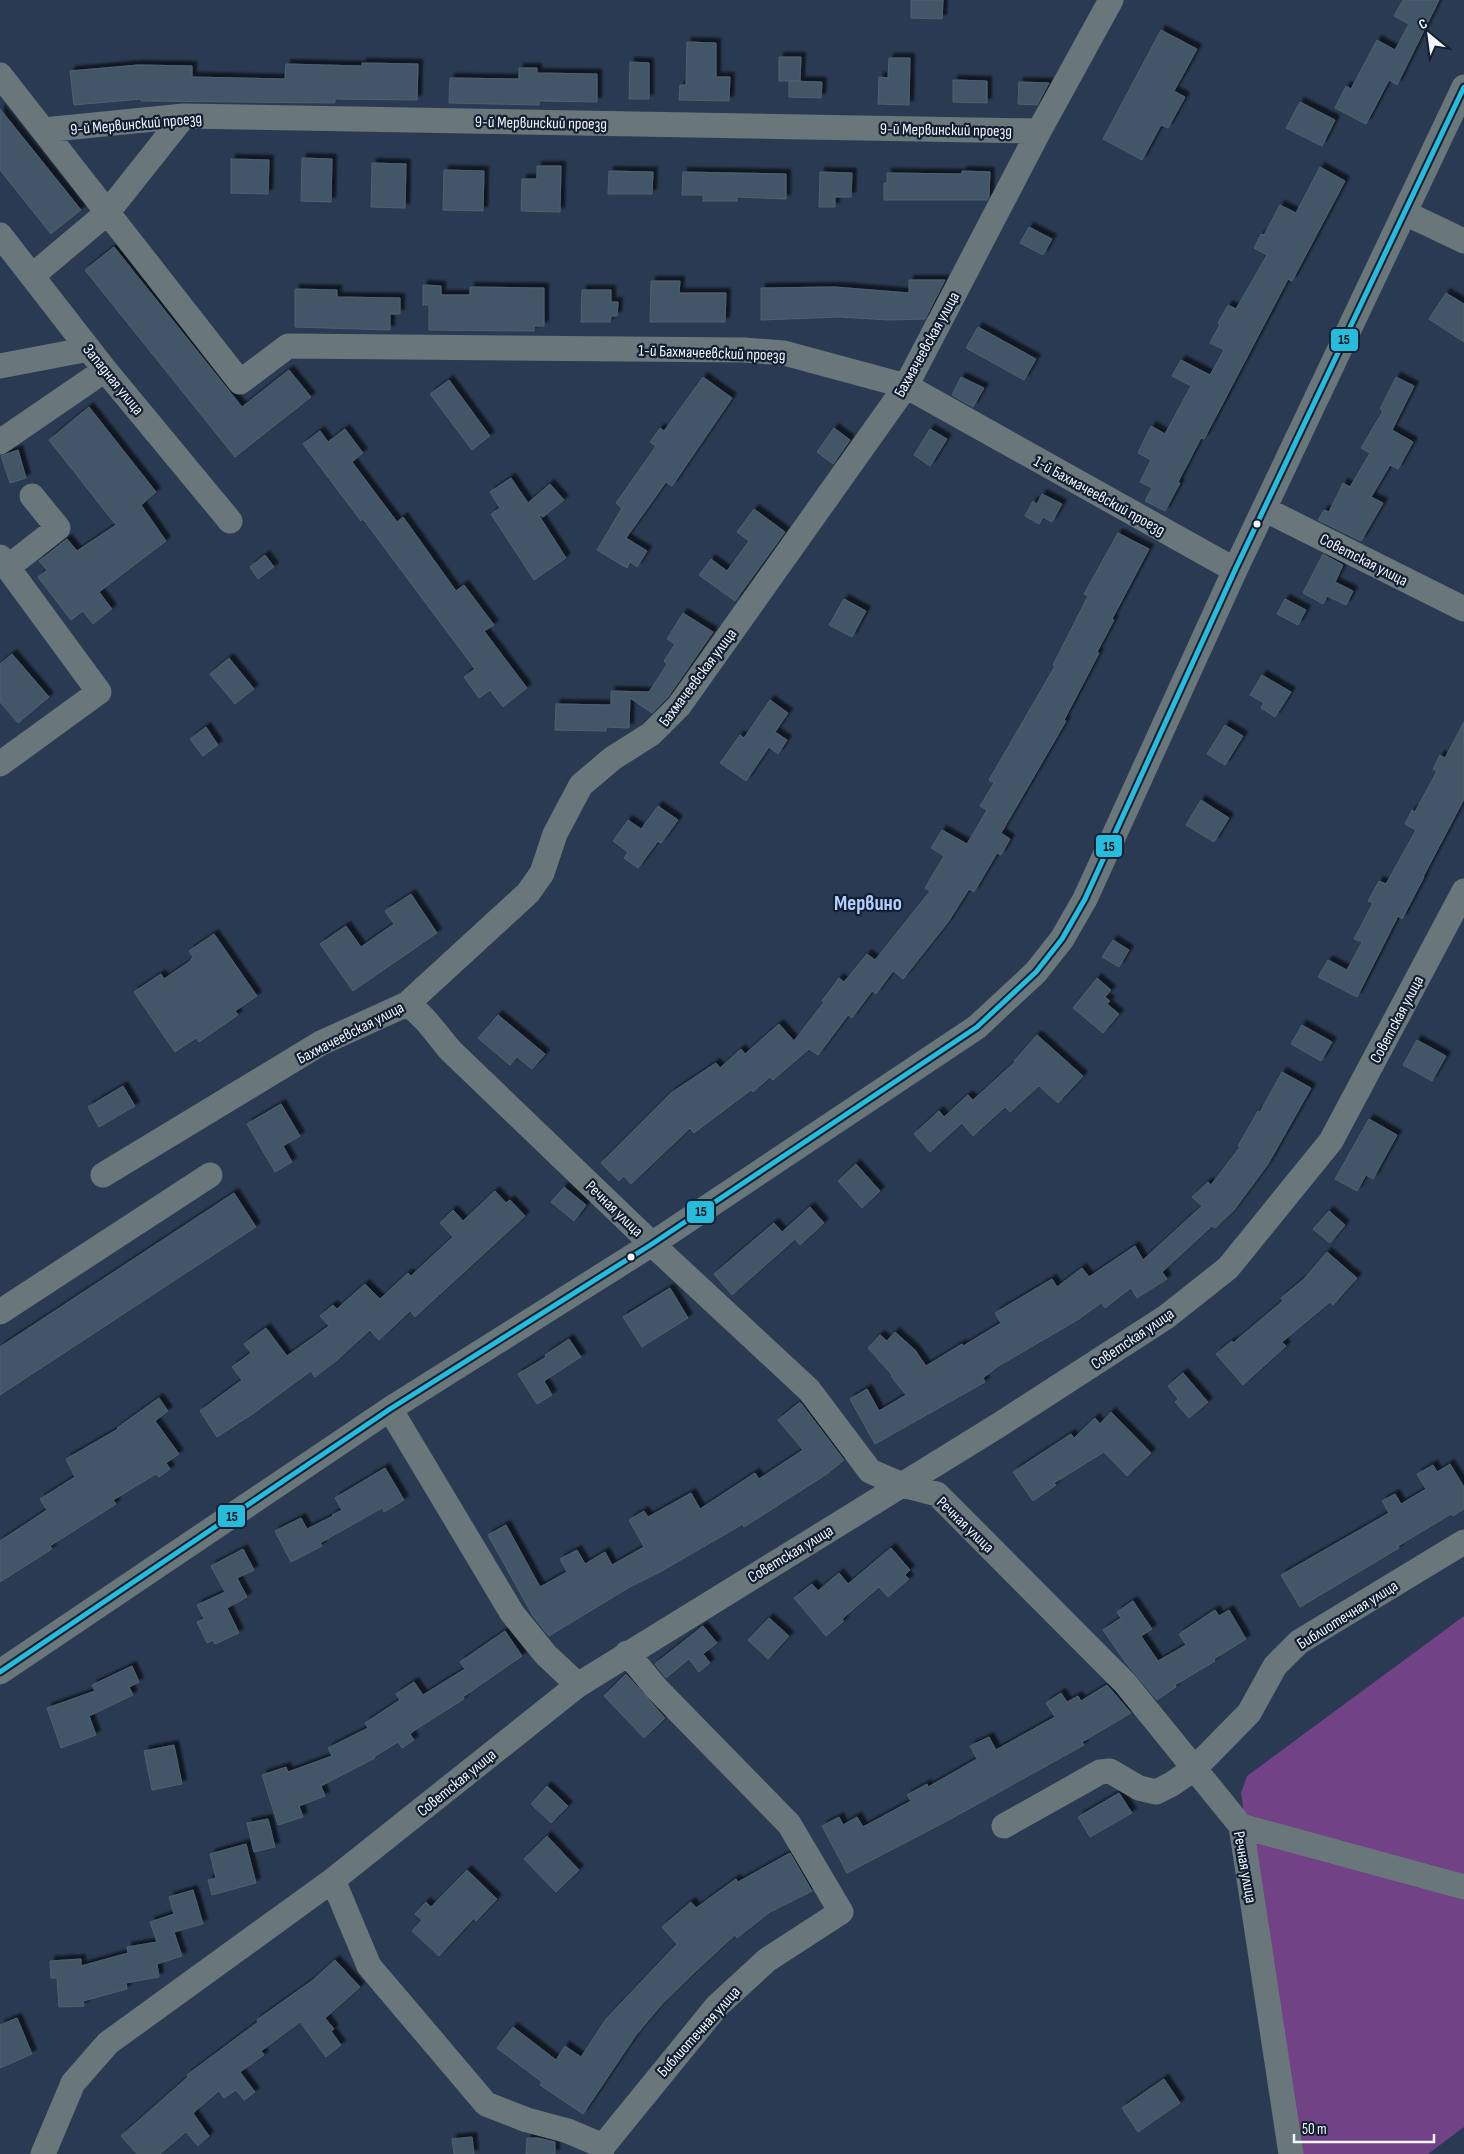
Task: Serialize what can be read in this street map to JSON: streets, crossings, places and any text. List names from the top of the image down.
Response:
{
  "streets": {
    "street": [
      "9-й Мервинский проезд",
      "Бахмачеевская улица",
      "1-й Бахмачеевский проезд",
      "Западная улица",
      "Советская улица",
      "Речная улица",
      "Библиотечная улица"
    ]
  },
  "crossings": [
    ["9-й Мервинский проезд", "Бахмачеевская улица"],
    ["Бахмачеевская улица", "1-й Бахмачеевский проезд"],
    ["Бахмачеевская улица", "Речная улица"],
    ["Советская улица", "Речная улица"],
    ["Советская улица", "Библиотечная улица"],
    ["Речная улица", "Библиотечная улица"]
  ],
  "districts": ["Мервино"],
  "lines": ["transit line 15"],
  "scale_bar": "50 m",
  "north": "top left"
}
